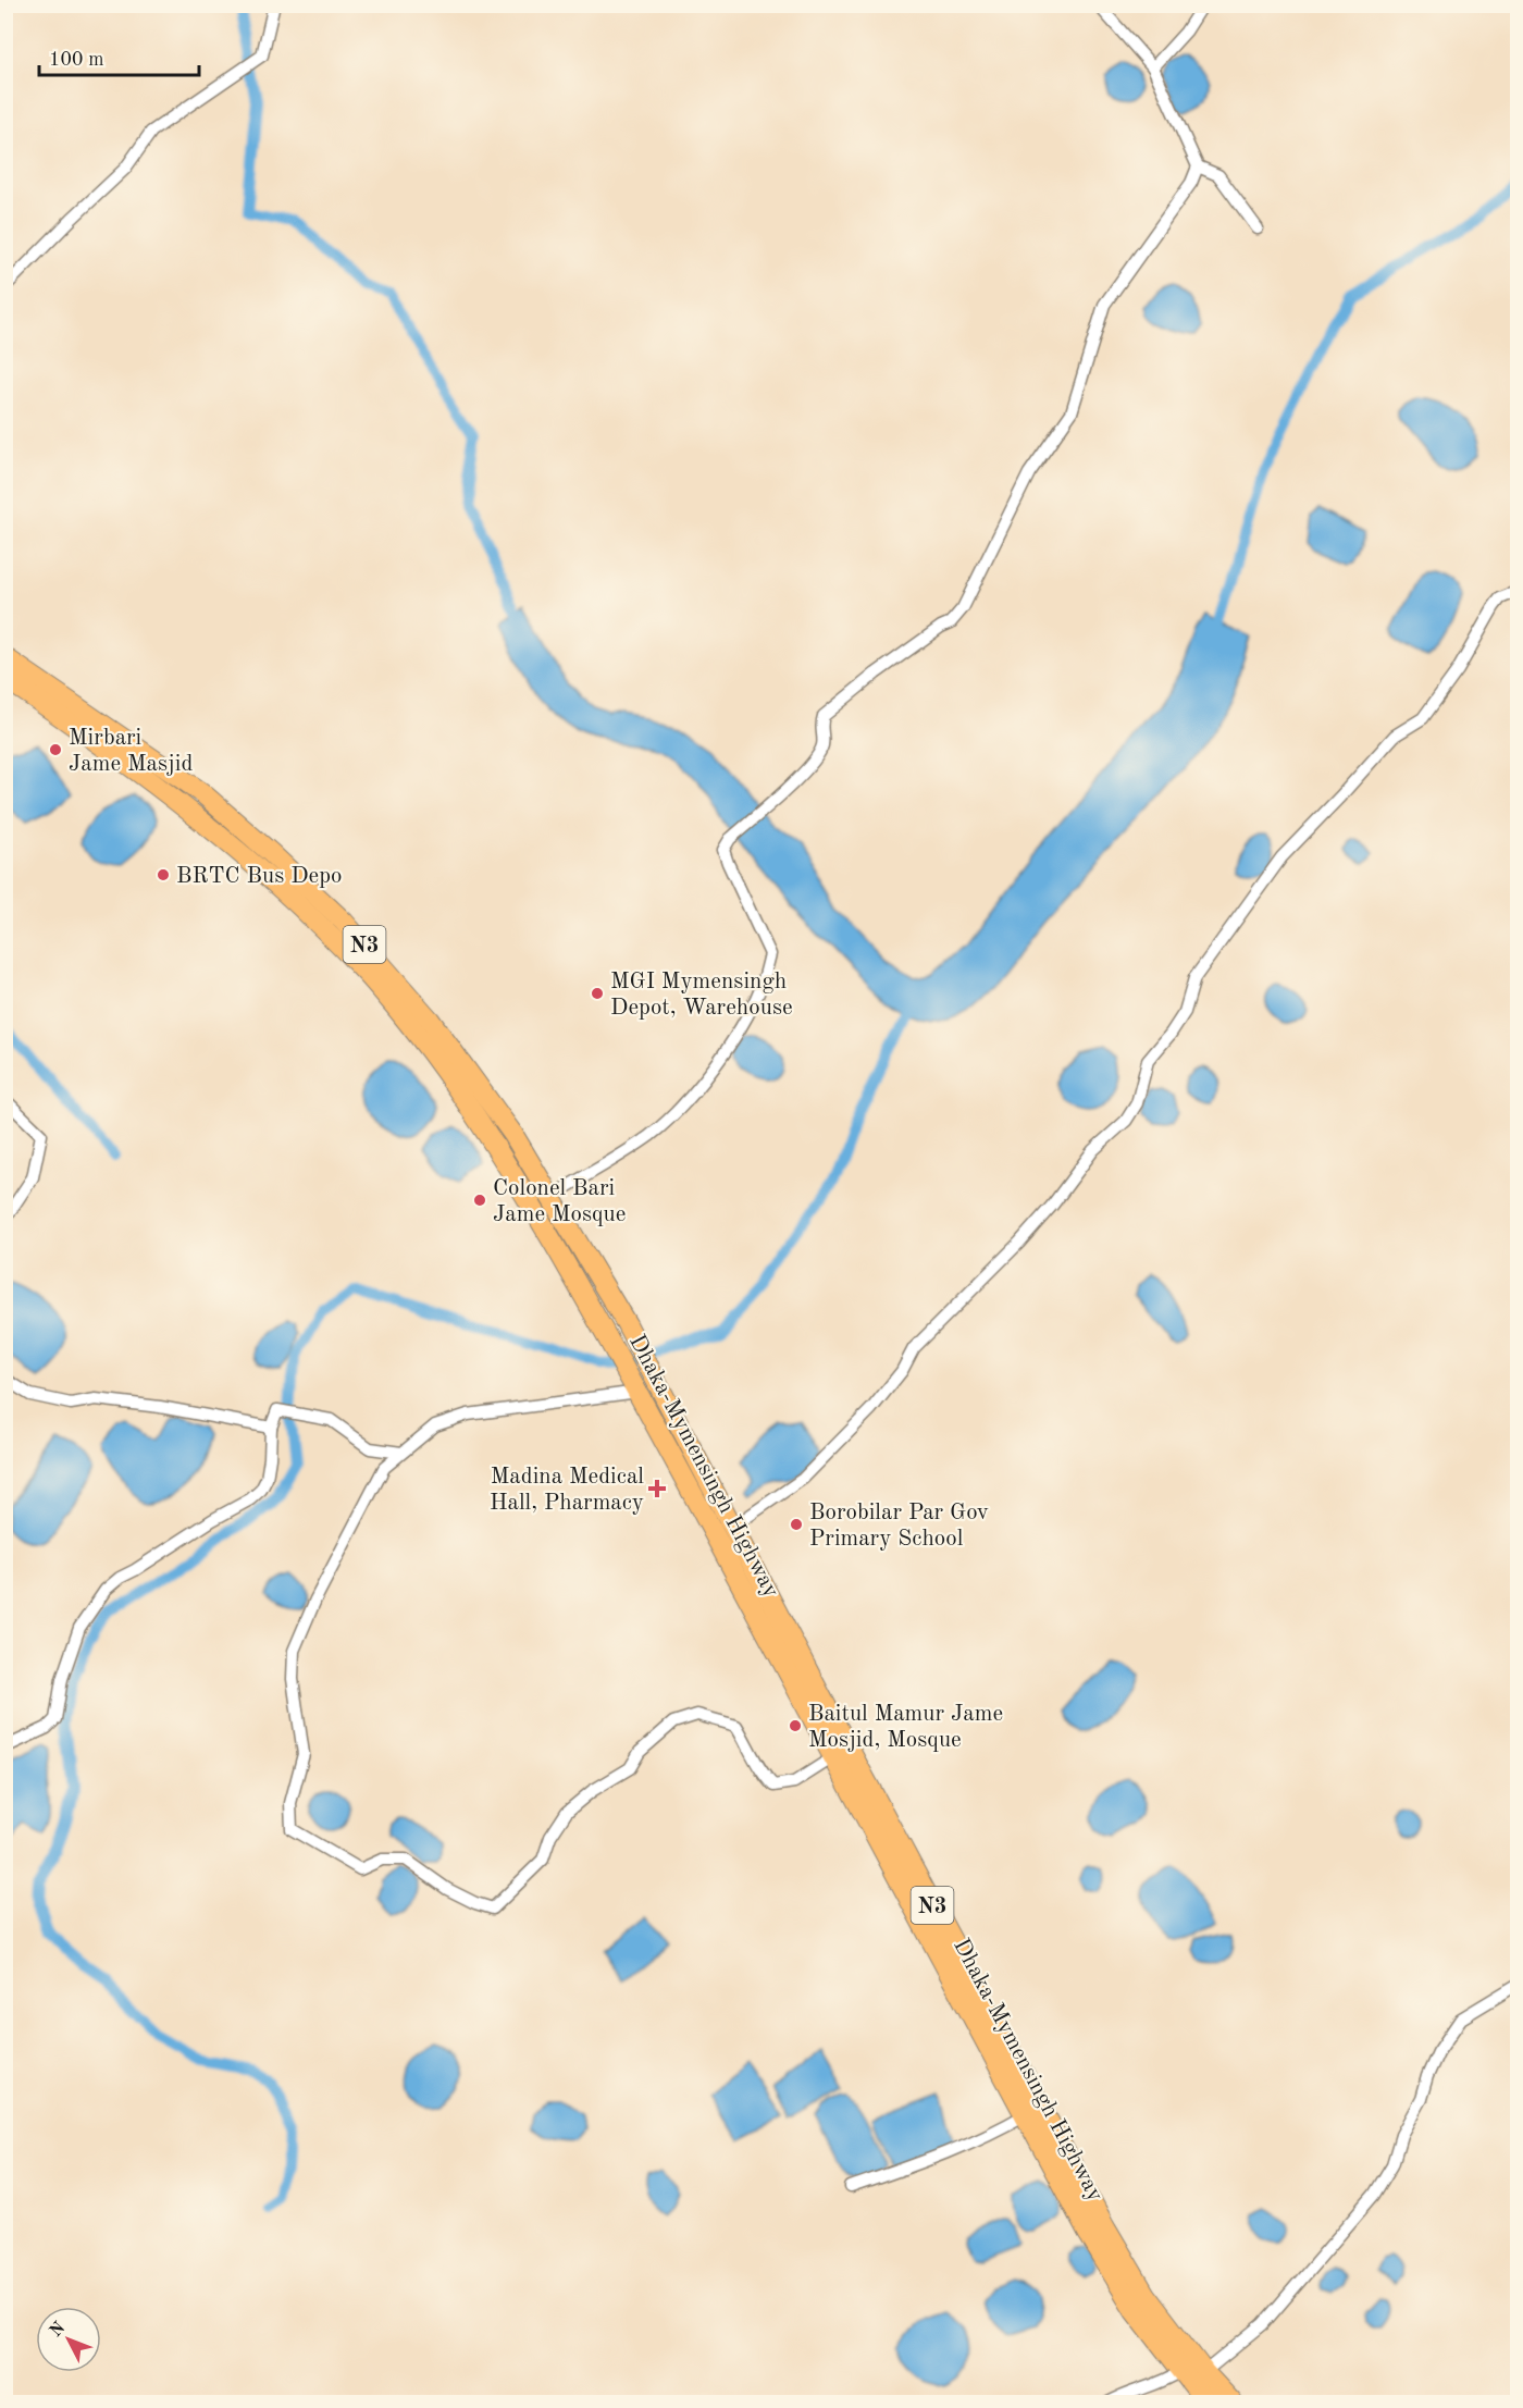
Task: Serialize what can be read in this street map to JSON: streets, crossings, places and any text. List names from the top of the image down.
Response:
{
  "streets": {
    "highway": ["N3", "Dhaka-Mymensingh Highway"]
  },
  "crossings": [
    ["N3", "Dhaka-Mymensingh Highway"]
  ],
  "places": {
    "other": [
      "Mirbari Jame Masjid",
      "BRTC Bus Depo",
      "MGI Mymensingh Depot, Warehouse",
      "Colonel Bari Jame Mosque",
      "Borobilar Par Gov Primary School",
      "Baitul Mamur Jame Mosjid, Mosque"
    ],
    "health": ["Madina Medical Hall, Pharmacy"]
  },
  "scale_bar": "100 m",
  "north": "top left"
}
